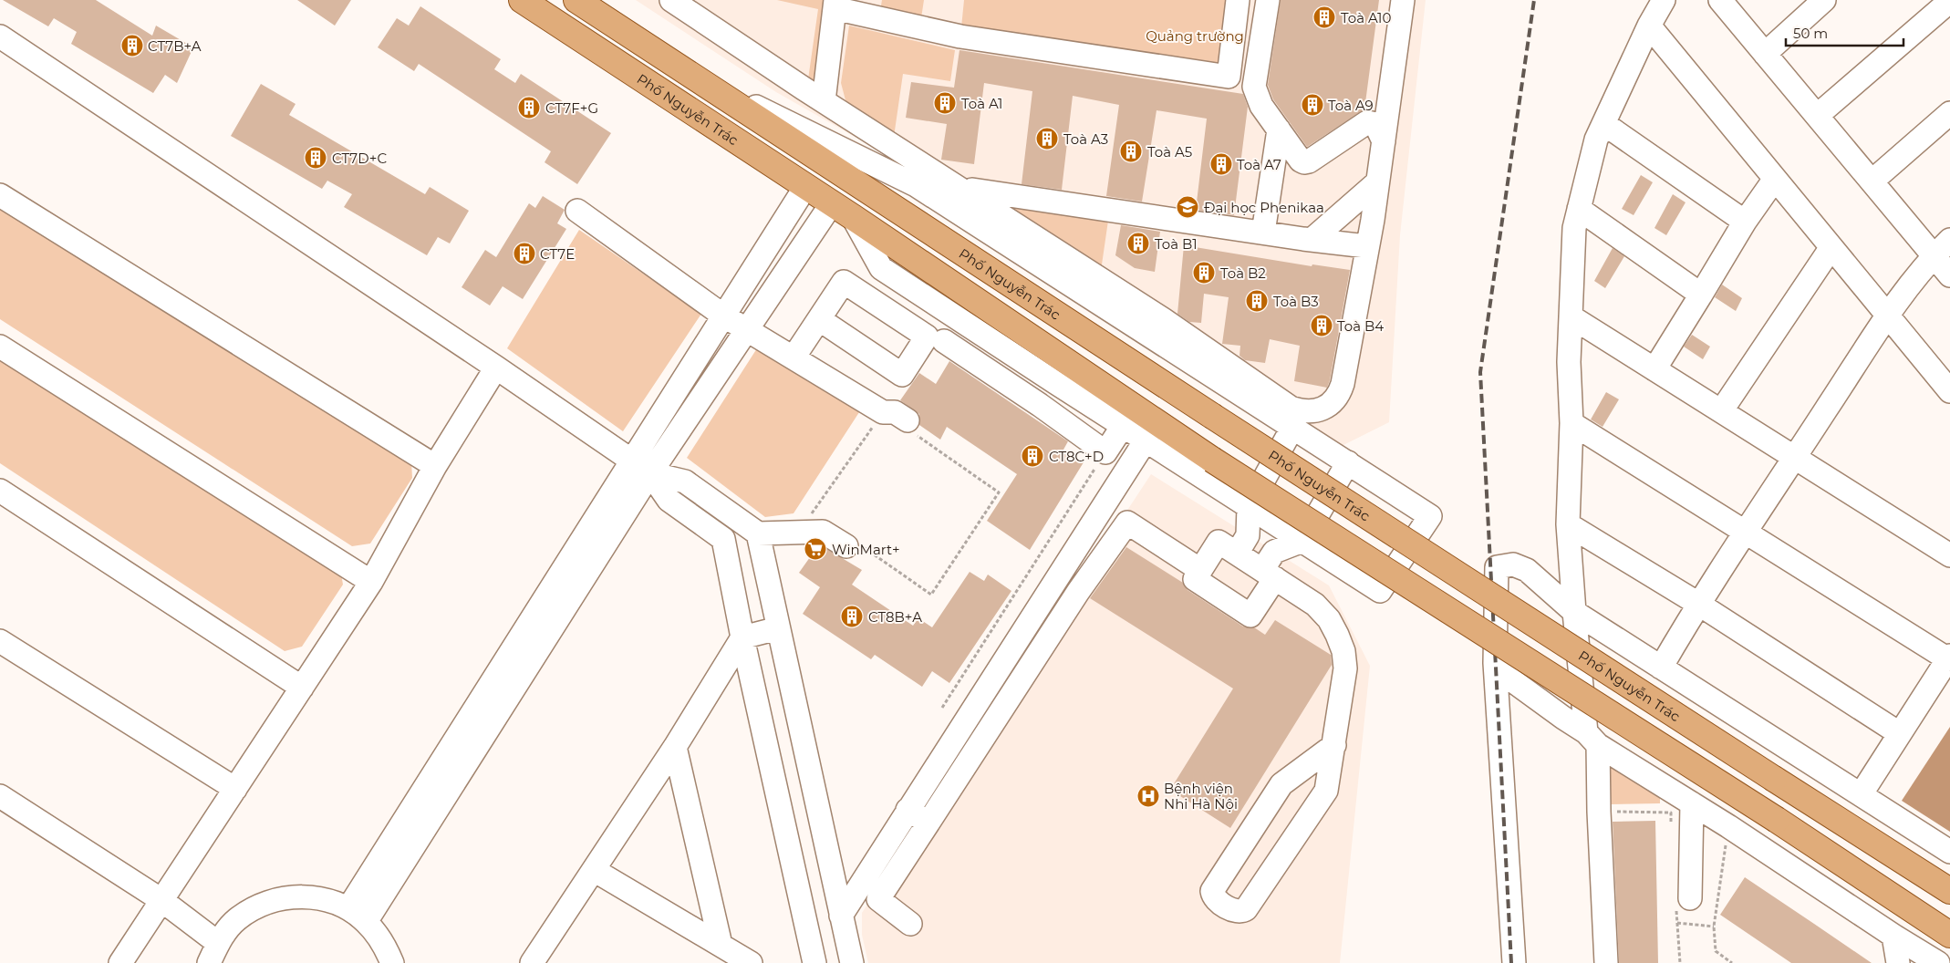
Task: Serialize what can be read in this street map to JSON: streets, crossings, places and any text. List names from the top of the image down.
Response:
{
  "streets": {
    "main road": ["Phố Nguyễn Trác"]
  },
  "parks": ["Quảng trường"],
  "places": {
    "building": [
      "Toà A10",
      "CT7B+A",
      "Toà A1",
      "Toà A9",
      "CT7F+G",
      "Toà A3",
      "Toà A5",
      "CT7D+C",
      "Toà A7",
      "Toà B1",
      "CT7E",
      "Toà B2",
      "Toà B3",
      "Toà B4",
      "CT8C+D",
      "CT8B+A"
    ],
    "school or university": ["Đại học Phenikaa"],
    "supermarket": ["WinMart+"],
    "hospital": ["Bệnh viện Nhi Hà Nội"]
  },
  "scale_bar": "50 m"
}
